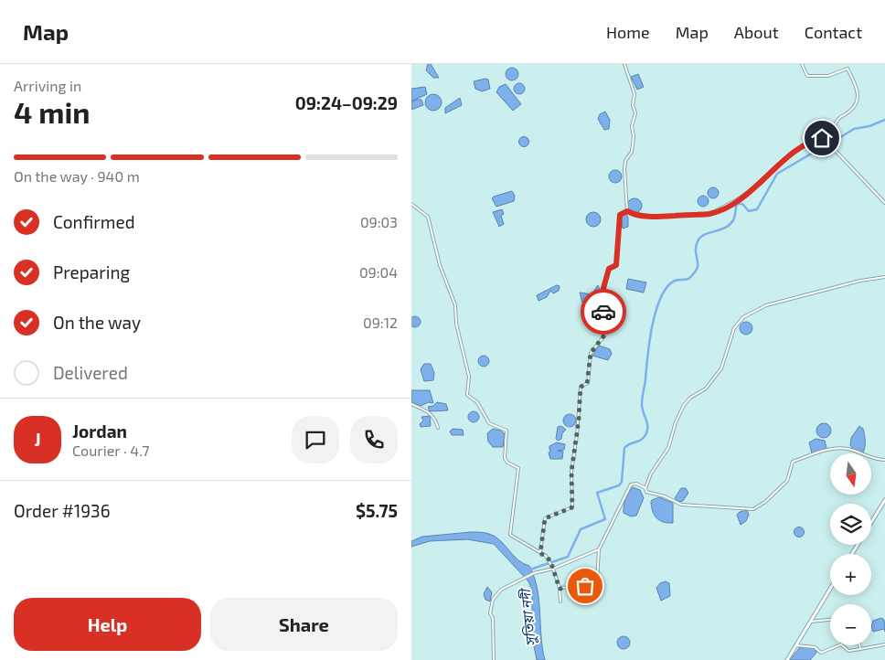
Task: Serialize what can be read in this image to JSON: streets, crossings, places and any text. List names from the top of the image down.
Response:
{
  "water": ["সুতিয়া নদী"],
  "north": "bottom",
  "page": {
    "header": "Map",
    "nav": [
      "Home",
      "Map",
      "About",
      "Contact"
    ],
    "heading": ["4 min", "Arriving in", "09:24–09:29"],
    "panel": [
      "Jordan",
      "Courier · 4.7",
      "Order #1936",
      "$5.75"
    ],
    "bar": "On the way · 940 m",
    "list": [
      ["Confirmed", "09:03"],
      ["Preparing", "09:04"],
      ["On the way", "09:12"],
      "Delivered"
    ],
    "round": "J",
    "map_buttons": ["+", "−"],
    "buttons": ["Help", "Share"]
  }
}
